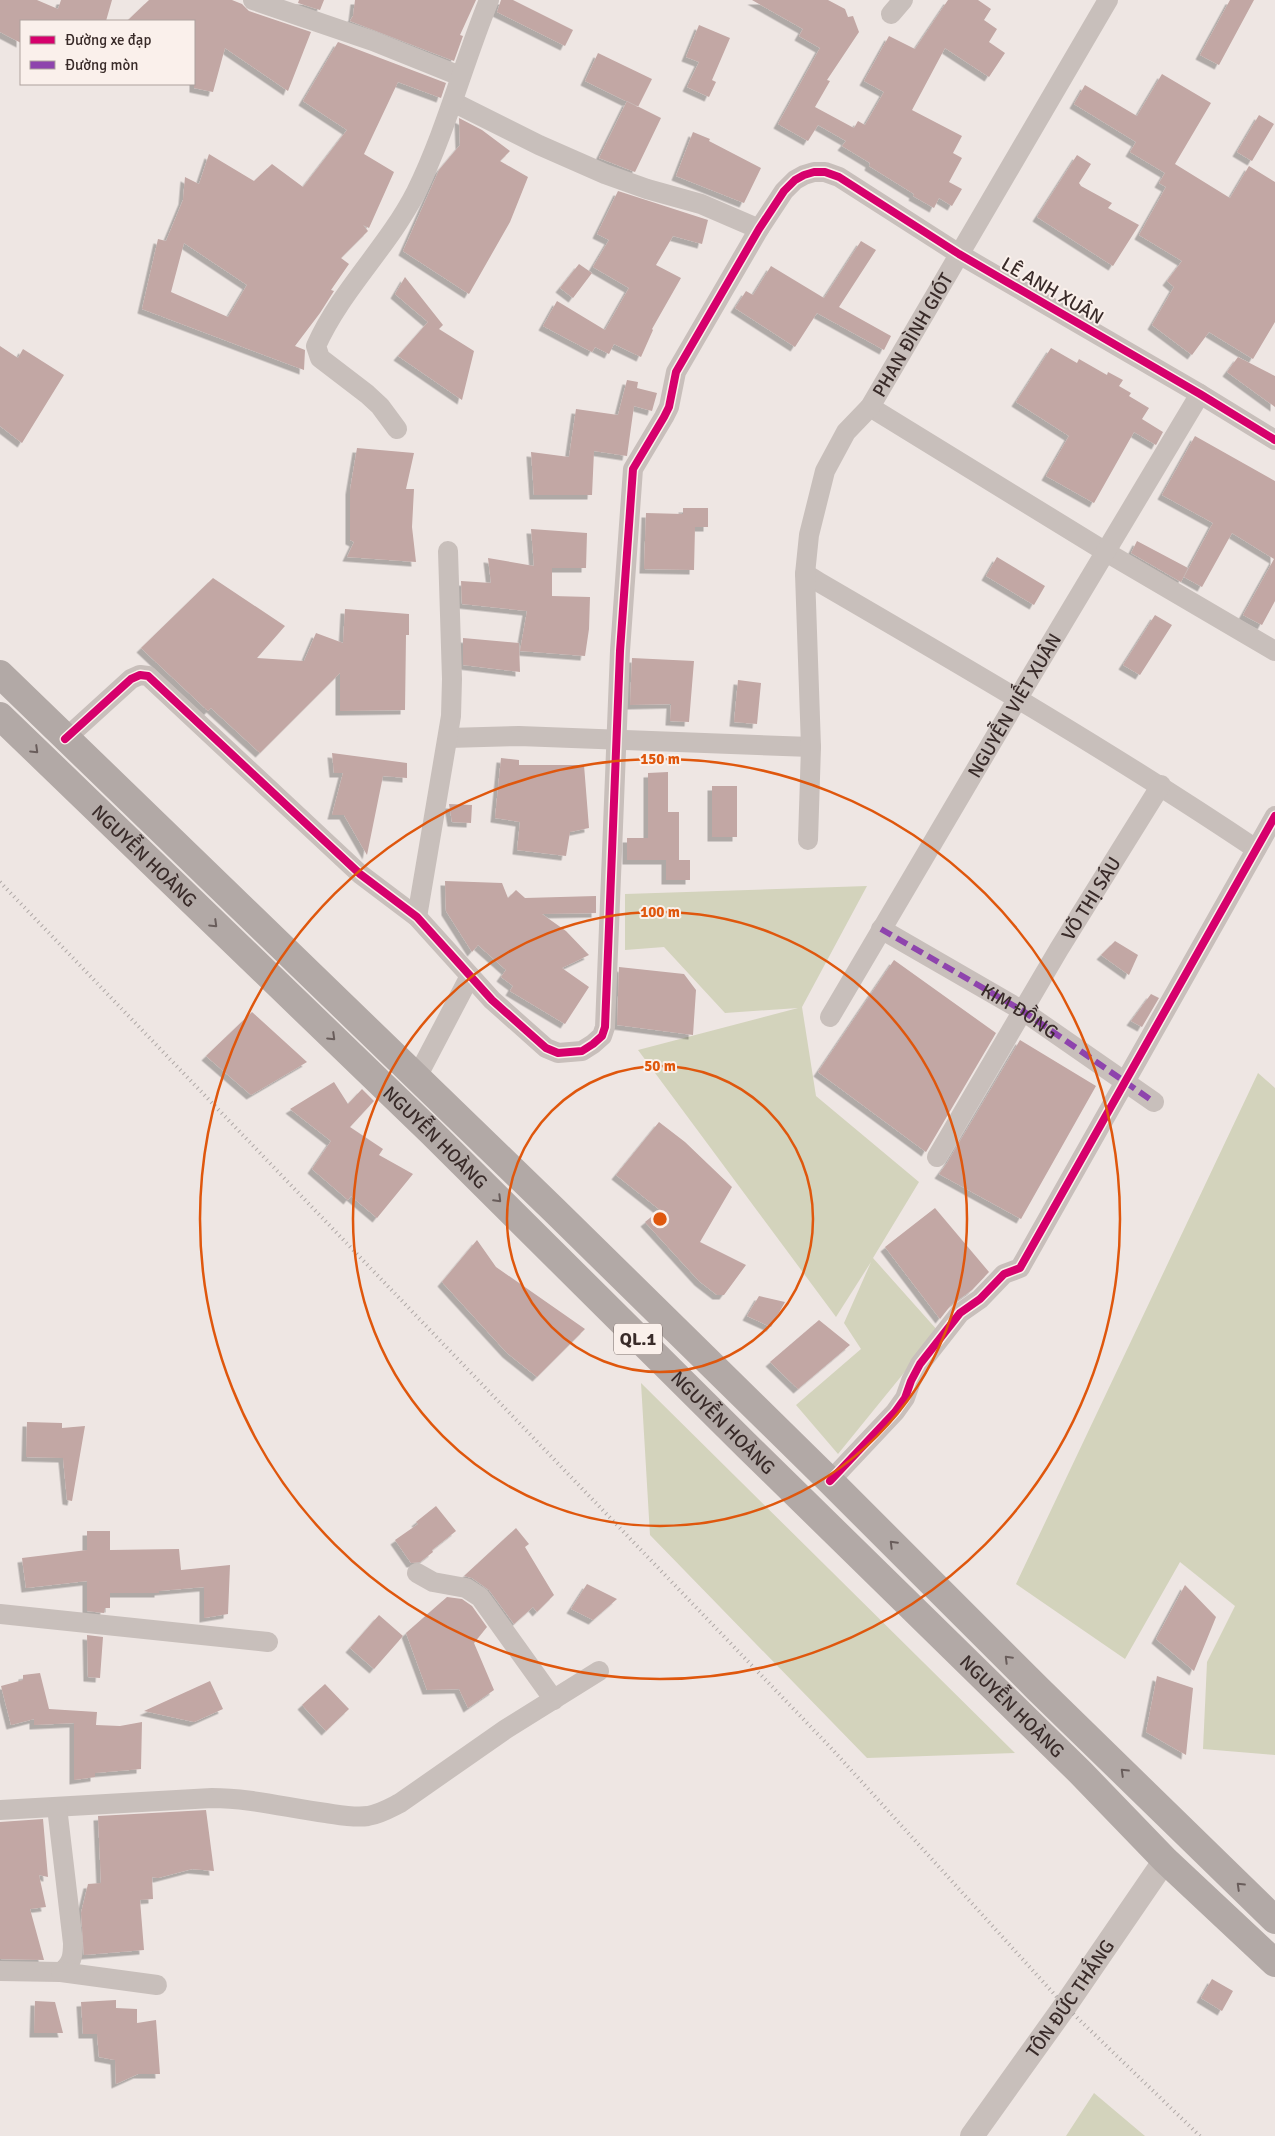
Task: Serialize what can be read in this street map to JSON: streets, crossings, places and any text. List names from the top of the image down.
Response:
{
  "streets": {
    "highway": ["NGUYỄN HOÀNG", "QL.1"],
    "street": [
      "LÊ ANH XUÂN",
      "PHAN ĐÌNH GIÓT",
      "NGUYỄN VIẾT XUÂN",
      "VÕ THỊ SÁU",
      "KIM ĐỒNG",
      "TÔN ĐỨC THẮNG"
    ]
  },
  "crossings": [
    ["LÊ ANH XUÂN", "PHAN ĐÌNH GIÓT"],
    ["LÊ ANH XUÂN", "NGUYỄN VIẾT XUÂN"],
    ["NGUYỄN VIẾT XUÂN", "KIM ĐỒNG"],
    ["NGUYỄN HOÀNG", "TÔN ĐỨC THẮNG"],
    ["VÕ THỊ SÁU", "KIM ĐỒNG"]
  ],
  "legend": ["Đường xe đạp", "Đường mòn"],
  "rings": ["150 m", "100 m", "50 m"]
}
